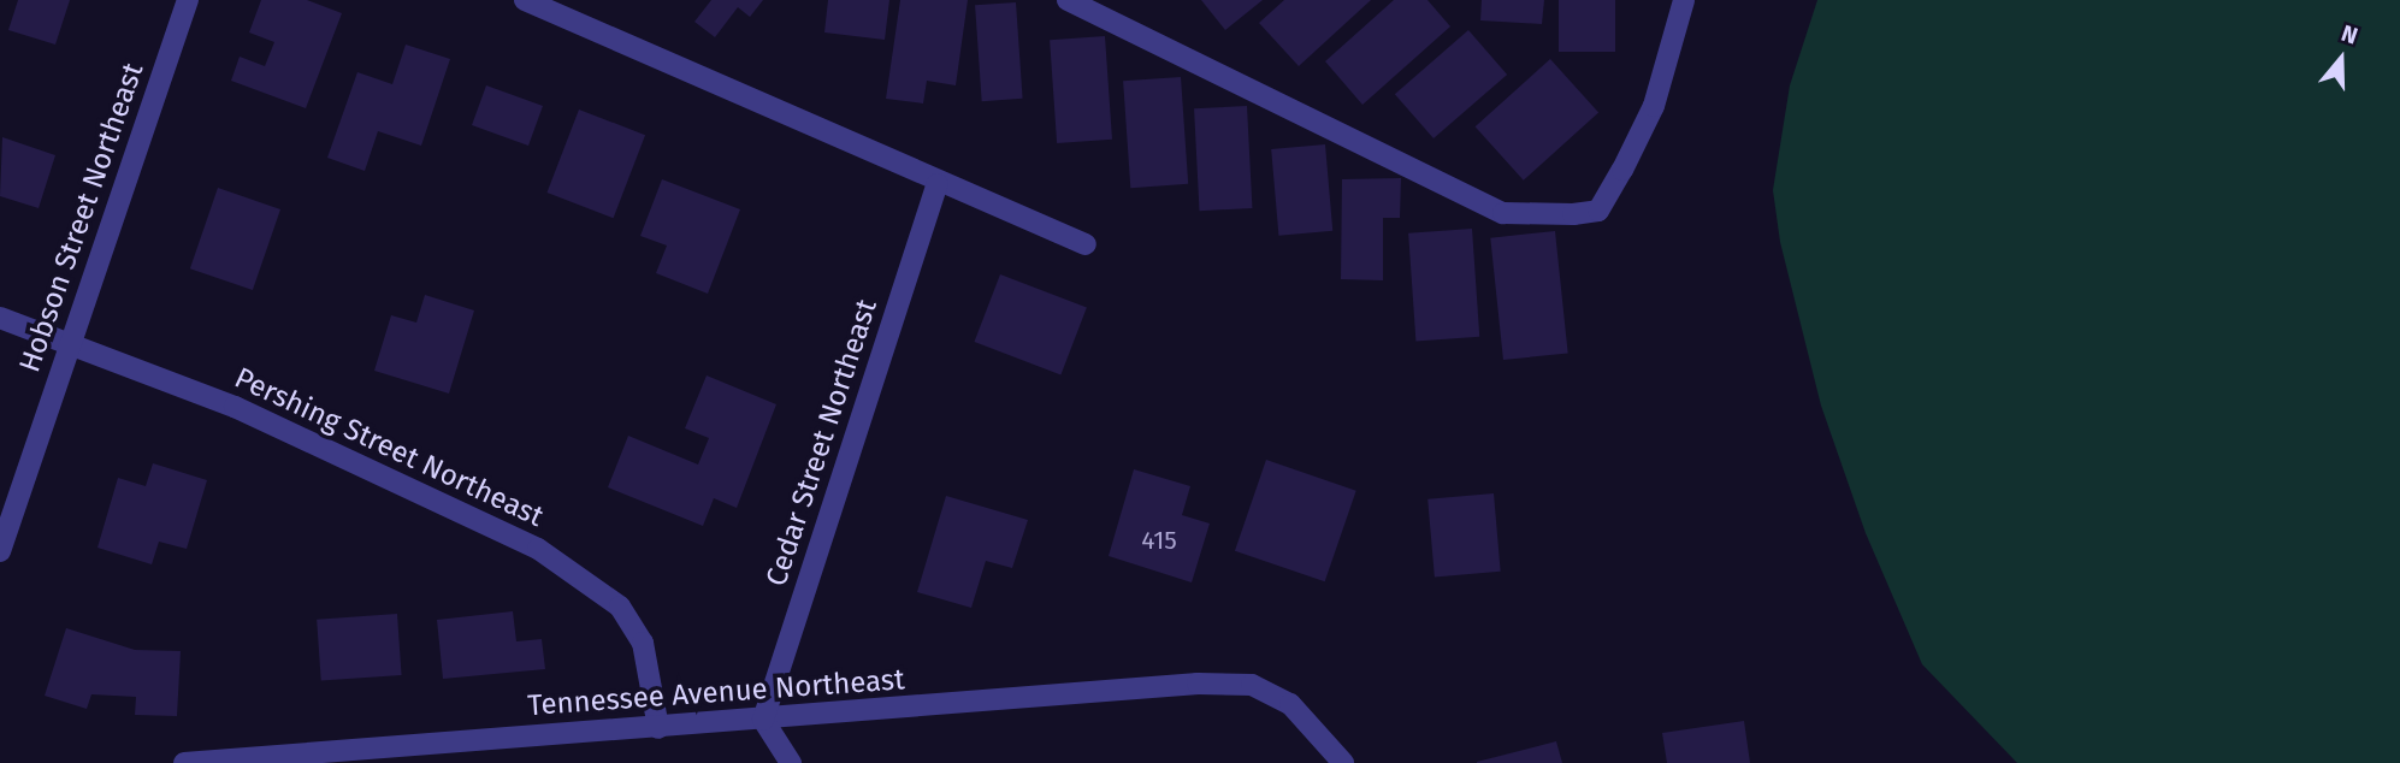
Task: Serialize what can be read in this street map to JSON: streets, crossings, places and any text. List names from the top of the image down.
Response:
{
  "streets": {
    "street": [
      "Hobson Street Northeast",
      "Cedar Street Northeast",
      "Pershing Street Northeast",
      "Tennessee Avenue Northeast"
    ]
  },
  "crossings": [
    ["Hobson Street Northeast", "Pershing Street Northeast"],
    ["Cedar Street Northeast", "Tennessee Avenue Northeast"],
    ["Pershing Street Northeast", "Tennessee Avenue Northeast"]
  ],
  "house_numbers": ["415"],
  "north": "top"
}
